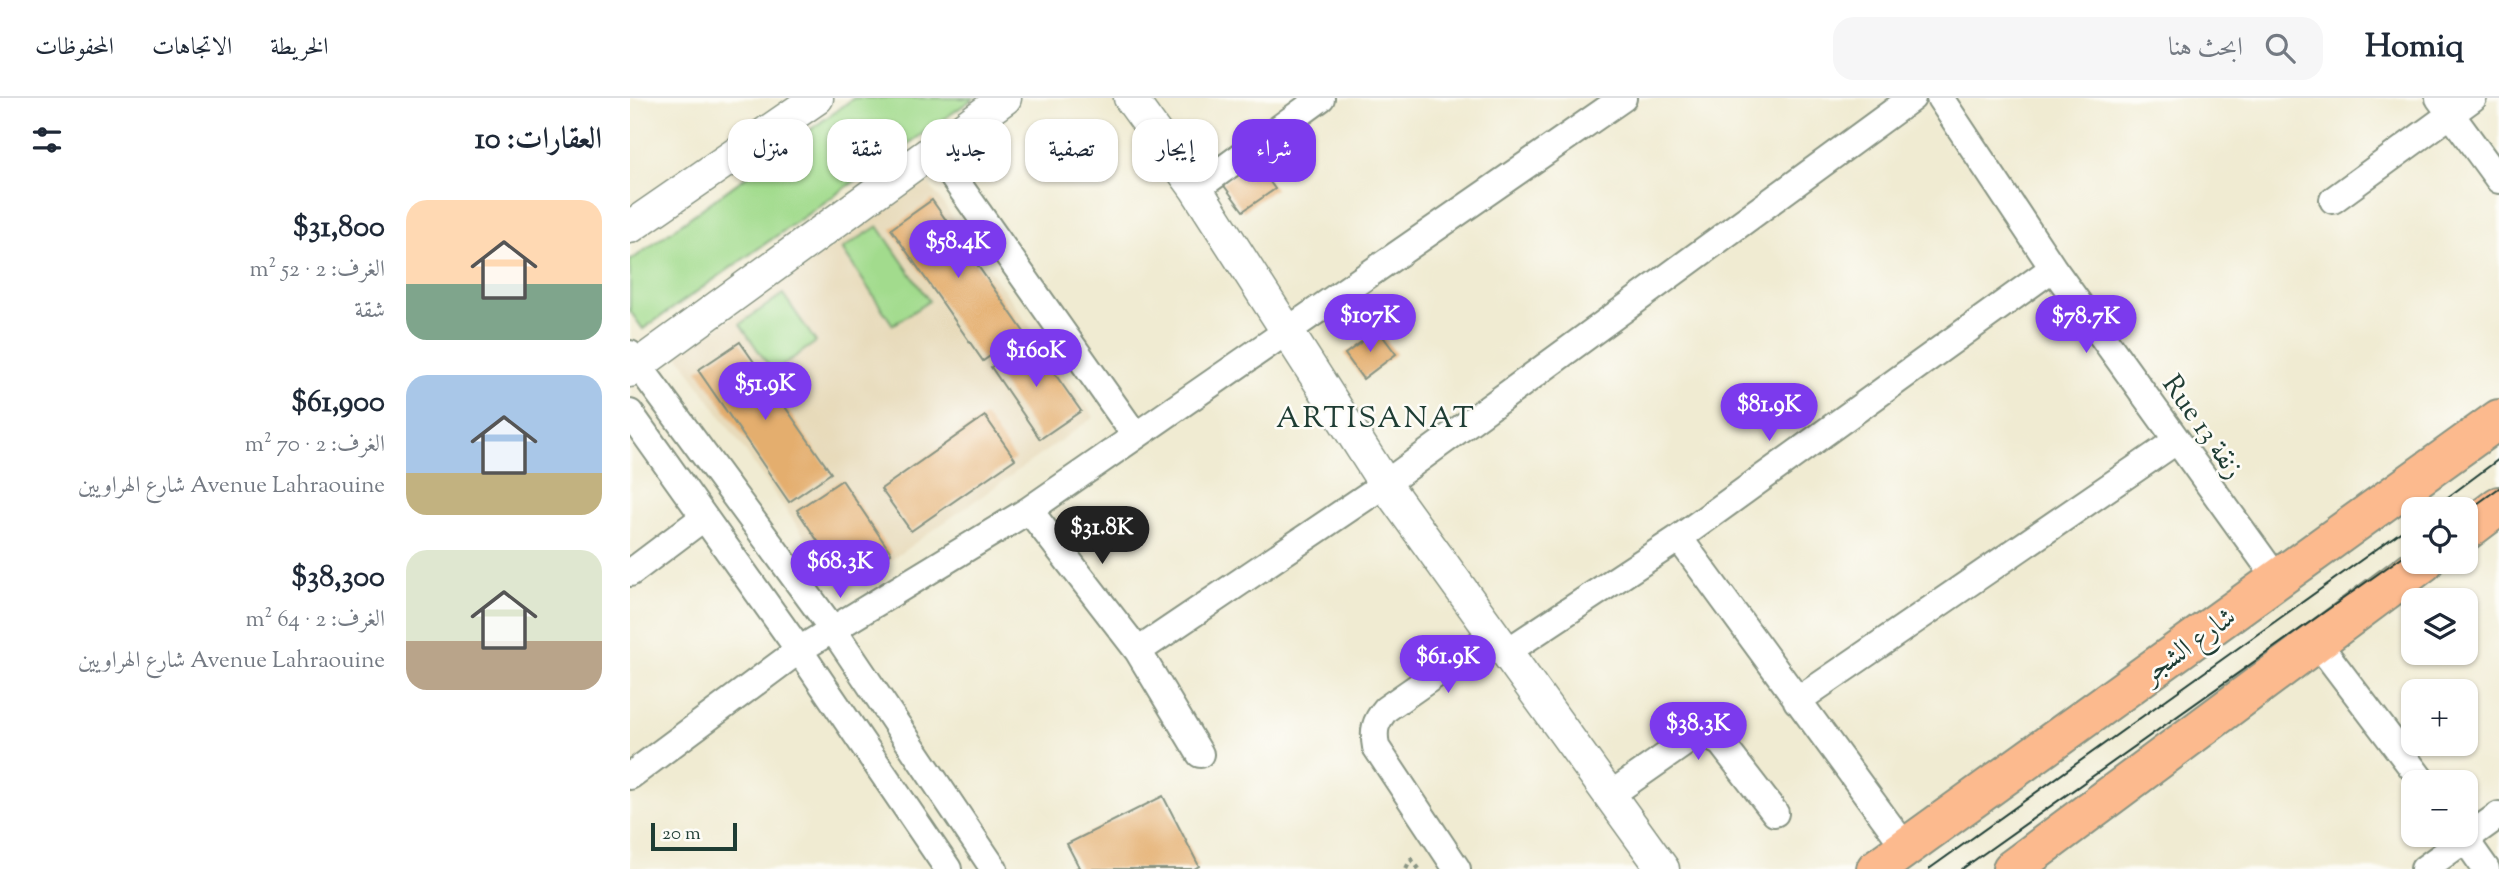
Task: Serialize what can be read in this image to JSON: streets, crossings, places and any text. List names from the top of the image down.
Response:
{
  "streets": {
    "main road": ["شارع الشجر"],
    "street": ["Rue 13 زنقة"]
  },
  "crossings": [
    ["Rue 13 زنقة", "شارع الشجر"]
  ],
  "districts": ["ARTISANAT"],
  "scale_bar": "20 m",
  "page": {
    "header": "Homiq",
    "search": "ابحث هنا",
    "nav": ["الخريطة", "الاتجاهات", "المحفوظات"],
    "heading": "العقارات: 10",
    "chip": [
      "شراء",
      "إيجار",
      "تصفية",
      "جديد",
      "شقة",
      "منزل"
    ],
    "list": [
      {
        "name": "$31,800",
        "note": "الغرف: 2 · 52 m² · شقة"
      },
      {
        "name": "$61,900",
        "note": "الغرف: 2 · 70 m² · Avenue Lahraouine شارع الهراويين"
      },
      {
        "name": "$38,300",
        "note": "الغرف: 2 · 64 m² · Avenue Lahraouine شارع الهراويين"
      }
    ],
    "price": [
      "$58.4K",
      "$107K",
      "$78.7K",
      "$160K",
      "$51.9K",
      "$81.9K",
      "$31.8K",
      "$68.3K",
      "$61.9K",
      "$38.3K"
    ],
    "map_buttons": ["+", "−"],
    "scale": "20 m"
  }
}
